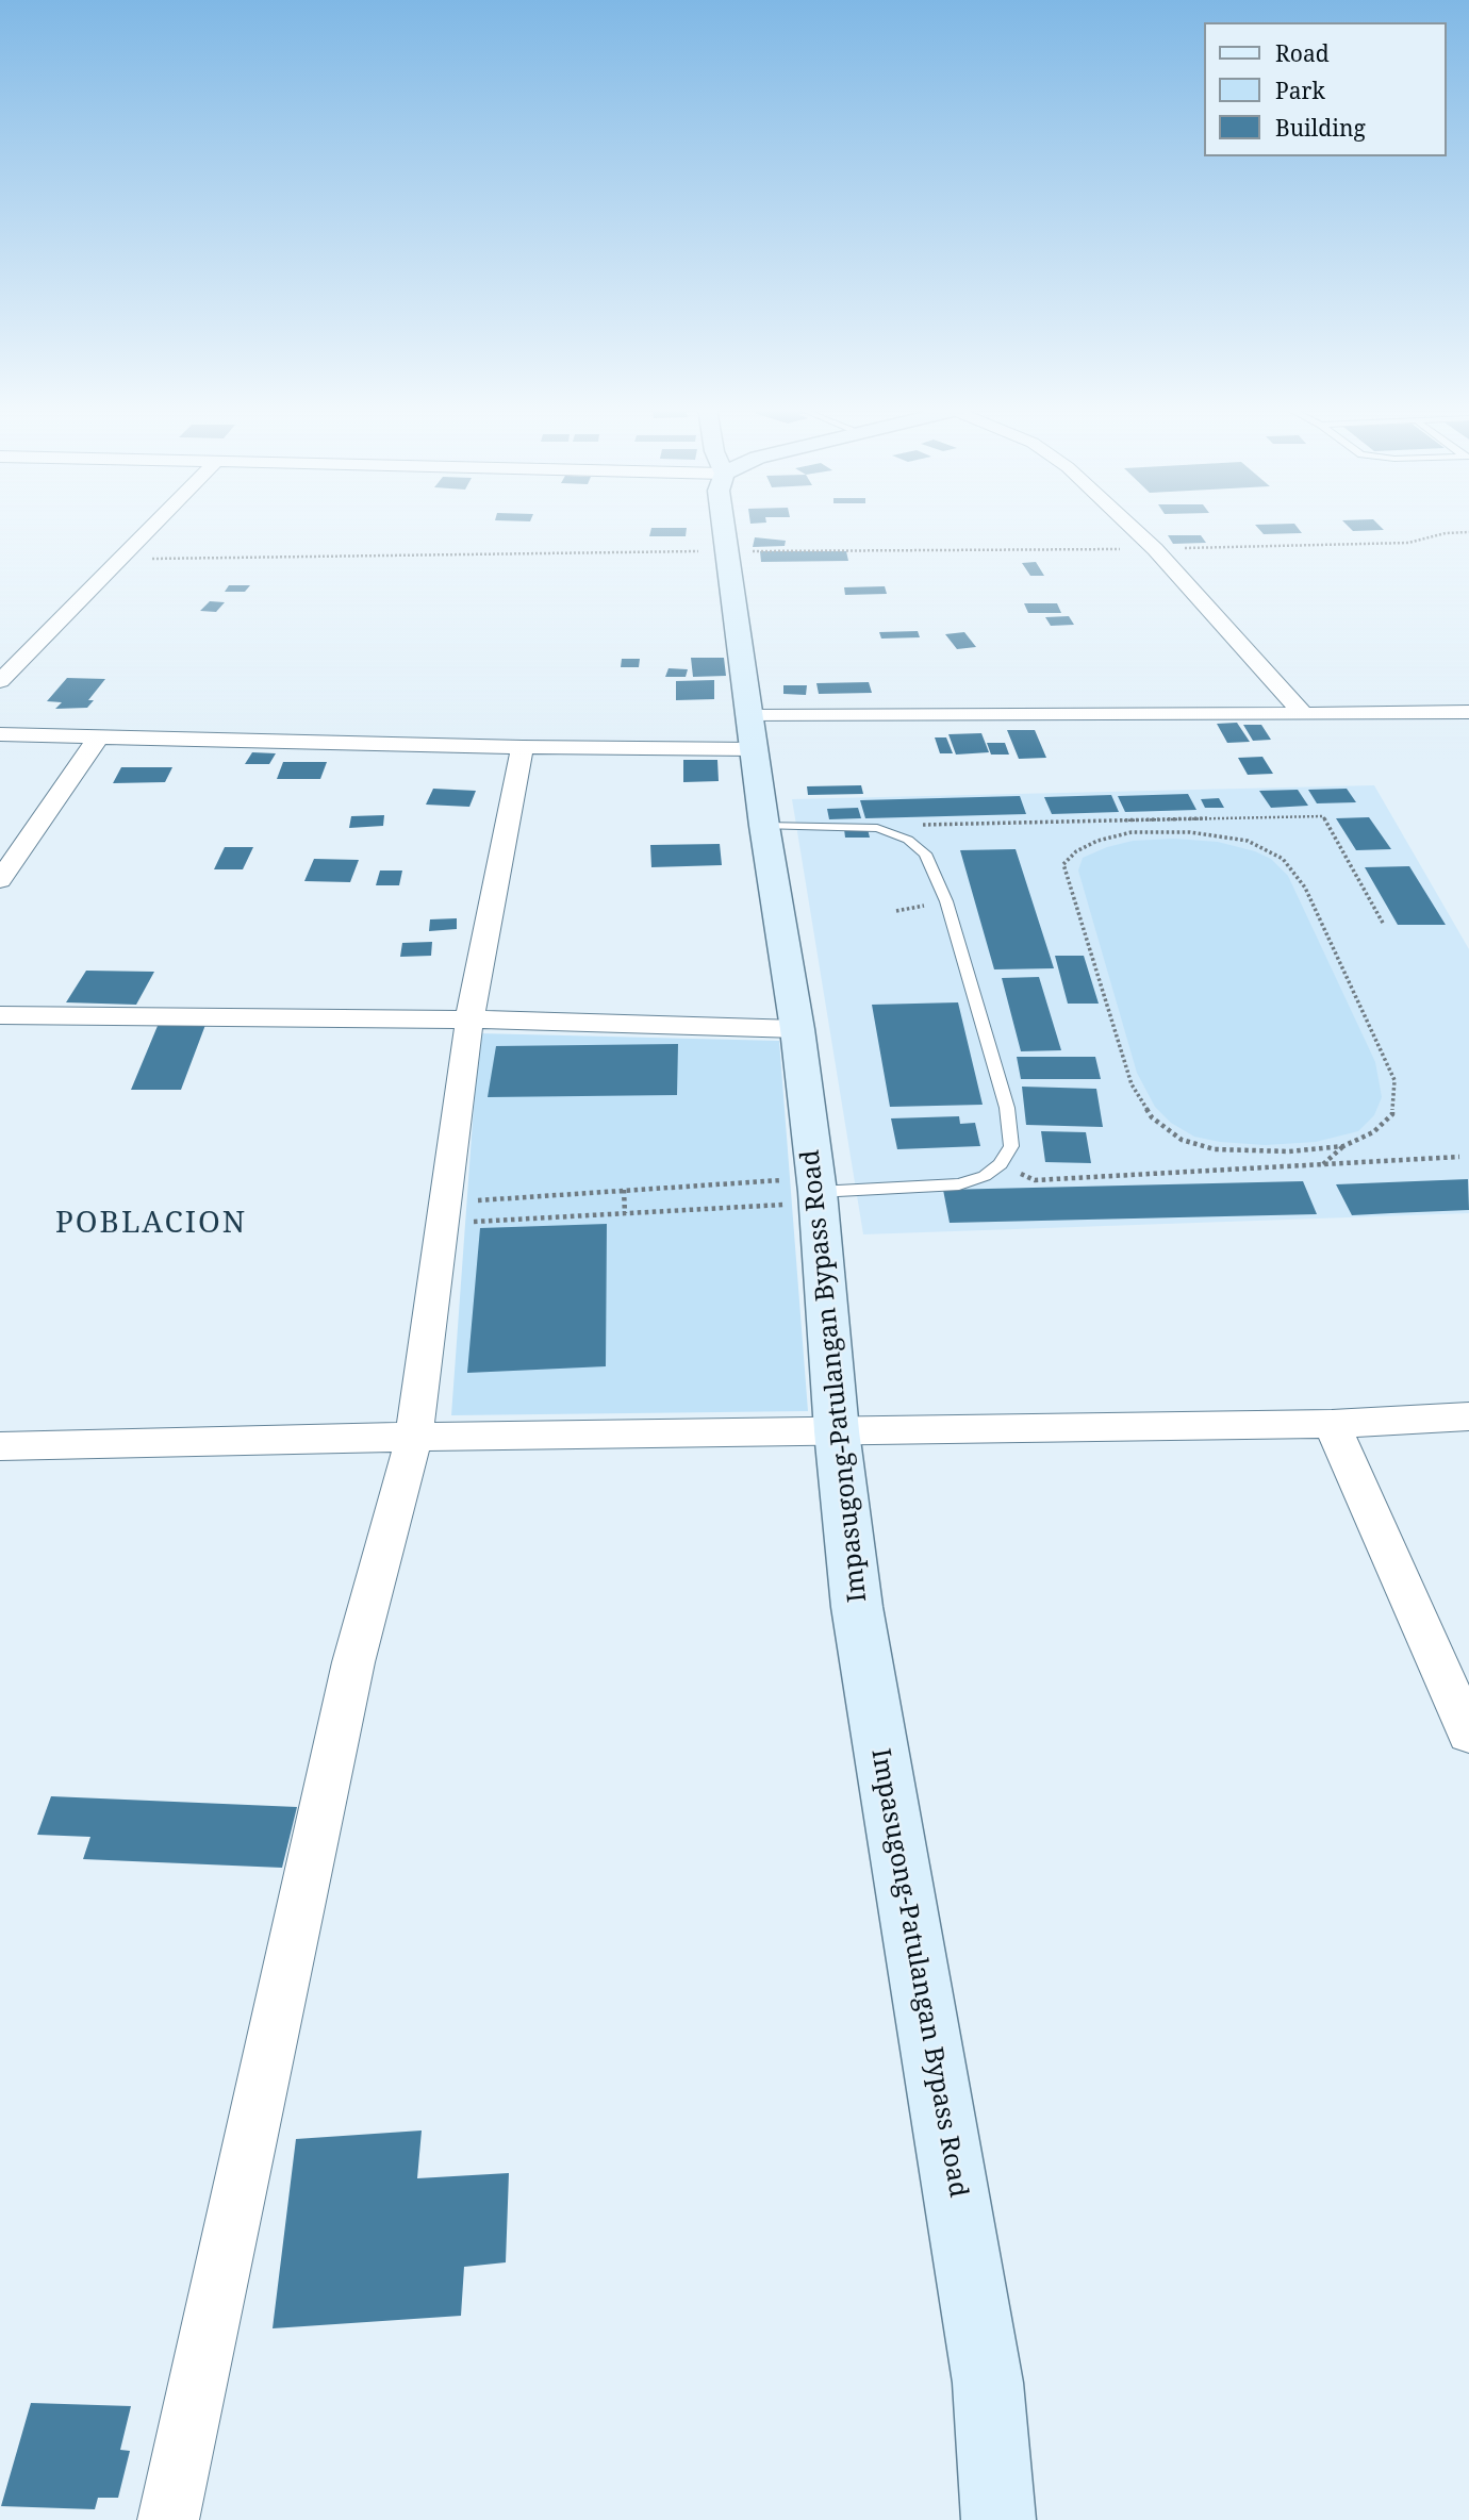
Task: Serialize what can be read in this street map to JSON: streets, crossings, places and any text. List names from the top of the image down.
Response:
{
  "streets": {
    "main road": ["Impasugong-Patulangan Bypass Road"]
  },
  "districts": ["POBLACION"],
  "legend": ["Road", "Park", "Building"]
}
